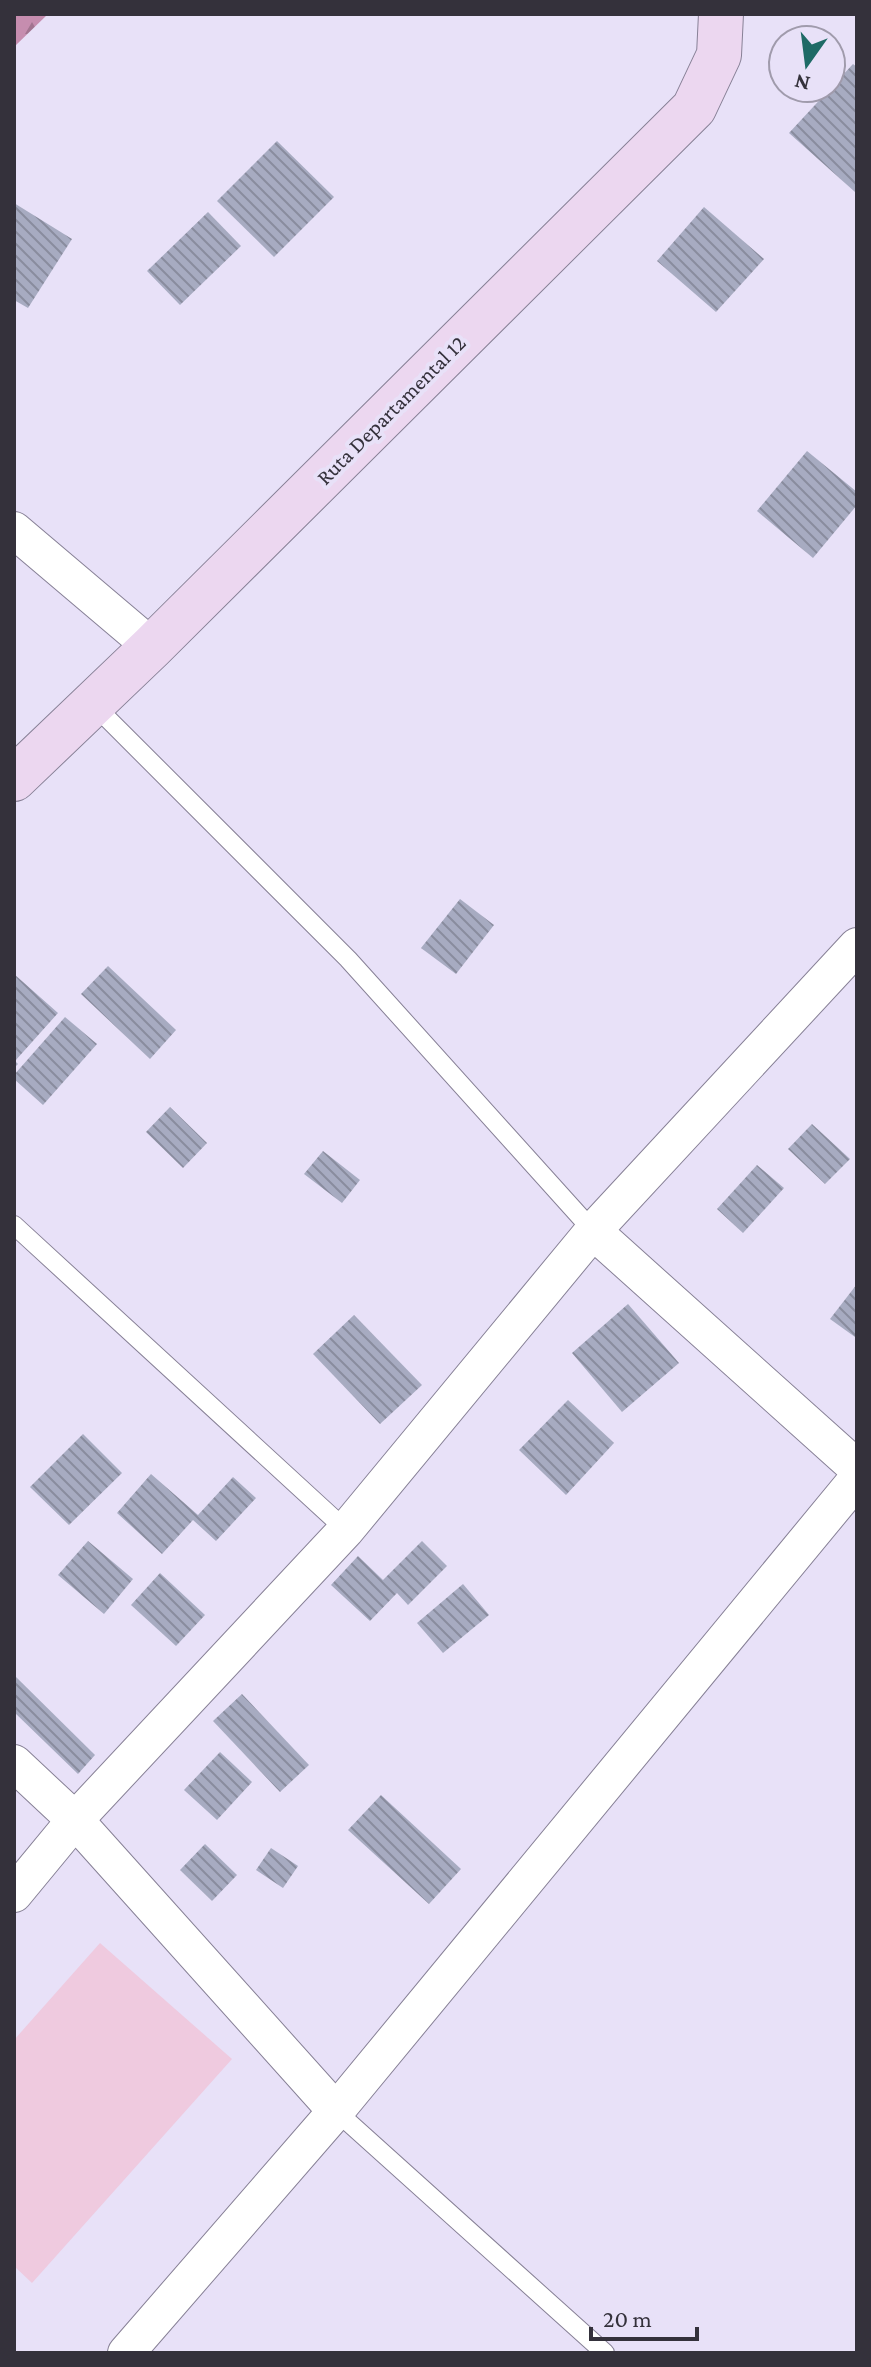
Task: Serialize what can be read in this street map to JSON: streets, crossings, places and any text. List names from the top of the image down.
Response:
{
  "streets": {
    "main road": ["Ruta Departamental 12"]
  },
  "scale_bar": "20 m",
  "north": "bottom"
}
